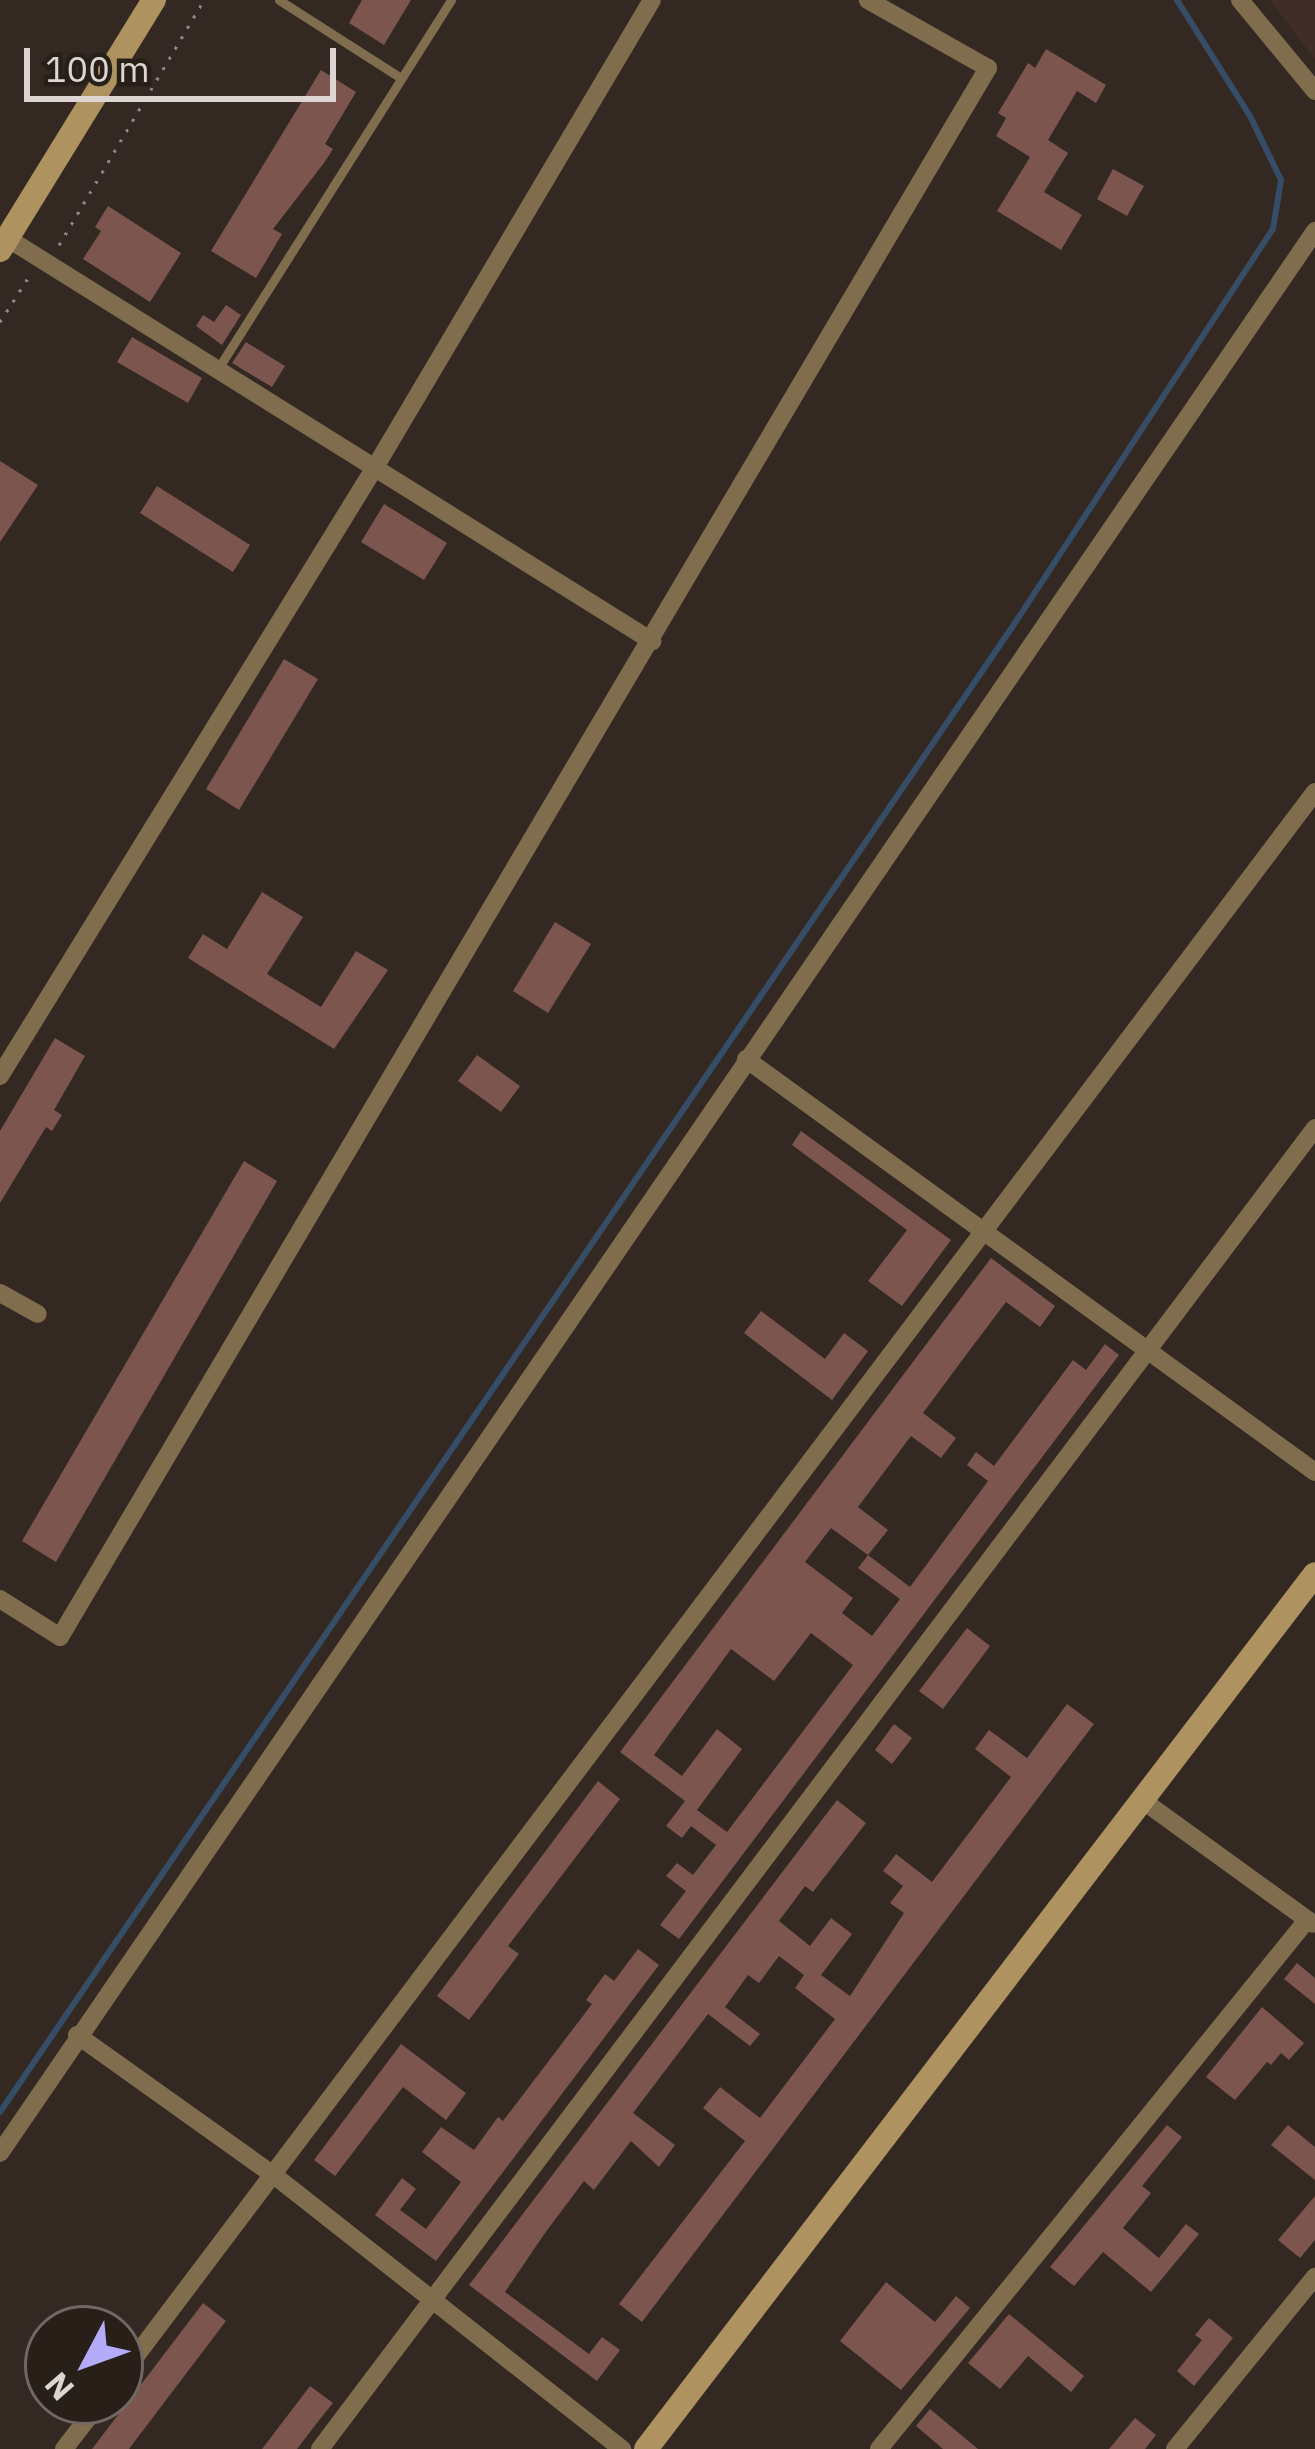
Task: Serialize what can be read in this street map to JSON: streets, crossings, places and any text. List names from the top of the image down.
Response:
{
  "scale_bar": "100 m",
  "north": "bottom left"
}
